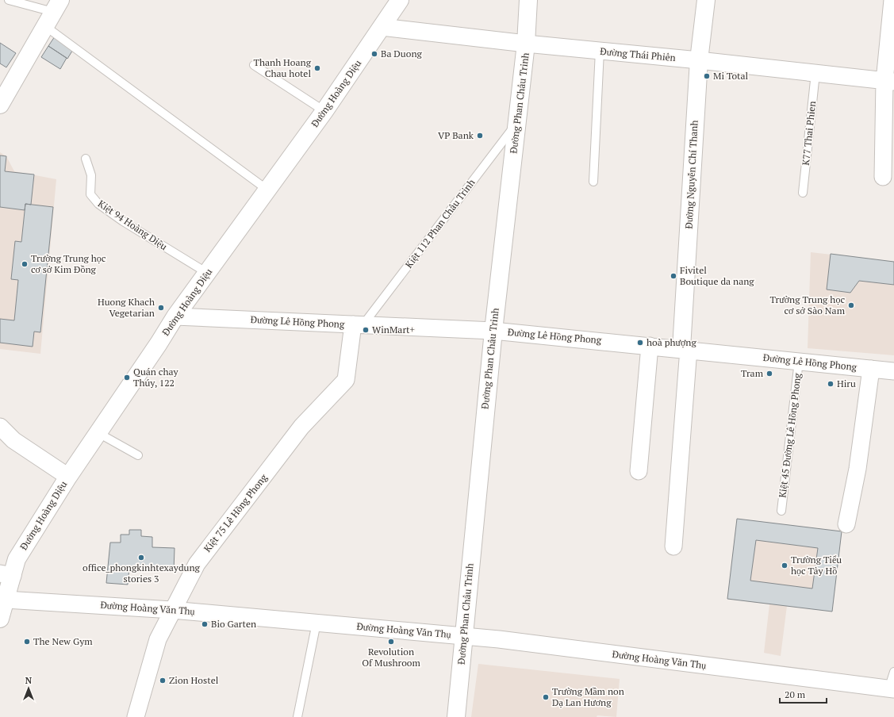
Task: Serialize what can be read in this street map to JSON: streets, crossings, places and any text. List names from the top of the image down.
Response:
{
  "streets": {
    "street": [
      "Đường Thái Phiên",
      "Đường Hoàng Diệu",
      "Đường Phan Châu Trinh",
      "Đường Nguyễn Chí Thanh",
      "Đường Lê Hồng Phong",
      "Kiệt 75 Lê Hồng Phong",
      "Đường Hoàng Văn Thụ"
    ],
    "lane": [
      "K77 Thai Phien",
      "Kiệt 112 Phan Châu Trinh",
      "Kiệt 94 Hoàng Diệu",
      "Kiệt 45 Đường Lê Hồng Phong"
    ]
  },
  "crossings": [
    ["Đường Thái Phiên", "Đường Hoàng Diệu"],
    ["Đường Thái Phiên", "Đường Phan Châu Trinh"],
    ["Đường Thái Phiên", "K77 Thai Phien"],
    ["Đường Thái Phiên", "Đường Nguyễn Chí Thanh"],
    ["Đường Hoàng Diệu", "Kiệt 94 Hoàng Diệu"],
    ["Đường Hoàng Diệu", "Đường Lê Hồng Phong"],
    ["Đường Hoàng Diệu", "Đường Hoàng Văn Thụ"],
    ["Đường Phan Châu Trinh", "Kiệt 112 Phan Châu Trinh"],
    ["Đường Phan Châu Trinh", "Đường Lê Hồng Phong"],
    ["Đường Phan Châu Trinh", "Đường Hoàng Văn Thụ"],
    ["Đường Nguyễn Chí Thanh", "Đường Lê Hồng Phong"],
    ["Kiệt 112 Phan Châu Trinh", "Đường Lê Hồng Phong"],
    ["Kiệt 112 Phan Châu Trinh", "Kiệt 75 Lê Hồng Phong"],
    ["Đường Lê Hồng Phong", "Kiệt 45 Đường Lê Hồng Phong"],
    ["Đường Lê Hồng Phong", "Kiệt 75 Lê Hồng Phong"],
    ["Kiệt 75 Lê Hồng Phong", "Đường Hoàng Văn Thụ"]
  ],
  "places": [
    "Ba Duong",
    "Thanh Hoang Chau hotel",
    "Mi Total",
    "VP Bank",
    "Trường Trung học cơ sở Kim Đồng",
    "Fivitel Boutique da nang",
    "Trường Trung học cơ sở Sào Nam",
    "Huong Khach Vegetarian",
    "WinMart+",
    "hoà phượng",
    "Tram",
    "Quán chay Thúy, 122",
    "Hiru",
    "office_phongkinhtexaydung stories 3",
    "Trường Tiểu học Tây Hồ",
    "Bio Garten",
    "The New Gym",
    "Revolution Of Mushroom",
    "Zion Hostel",
    "Trường Mầm non Dạ Lan Hương"
  ],
  "scale_bar": "20 m",
  "north": "top"
}
